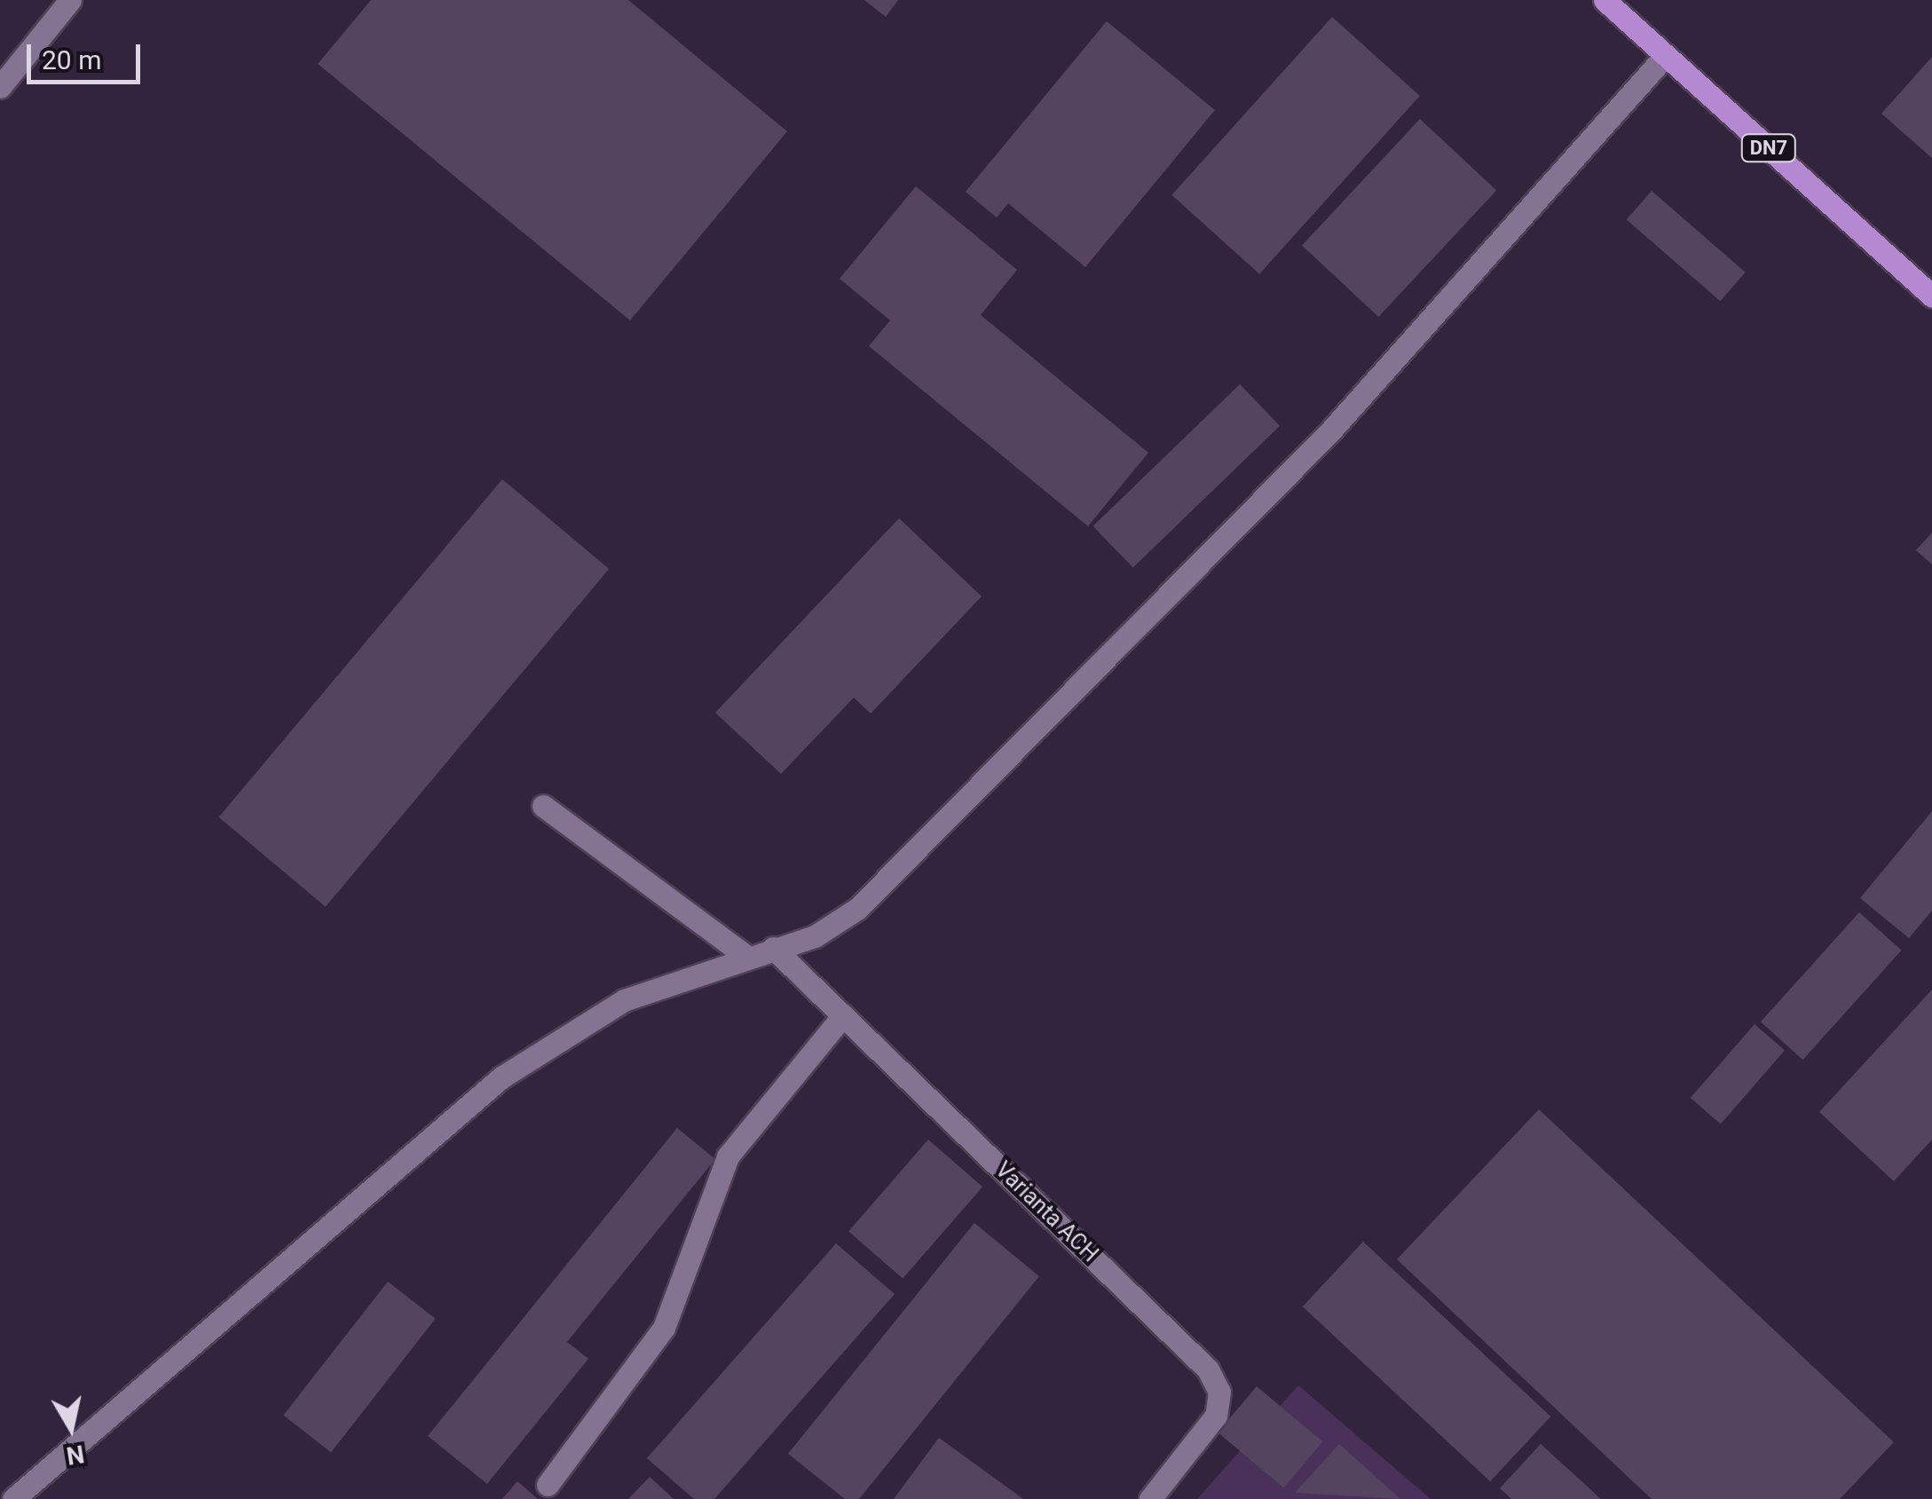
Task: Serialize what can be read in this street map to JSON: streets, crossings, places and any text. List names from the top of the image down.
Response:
{
  "streets": {
    "main road": ["DN7"],
    "street": ["Varianta ACH"]
  },
  "scale_bar": "20 m",
  "north": "bottom"
}
